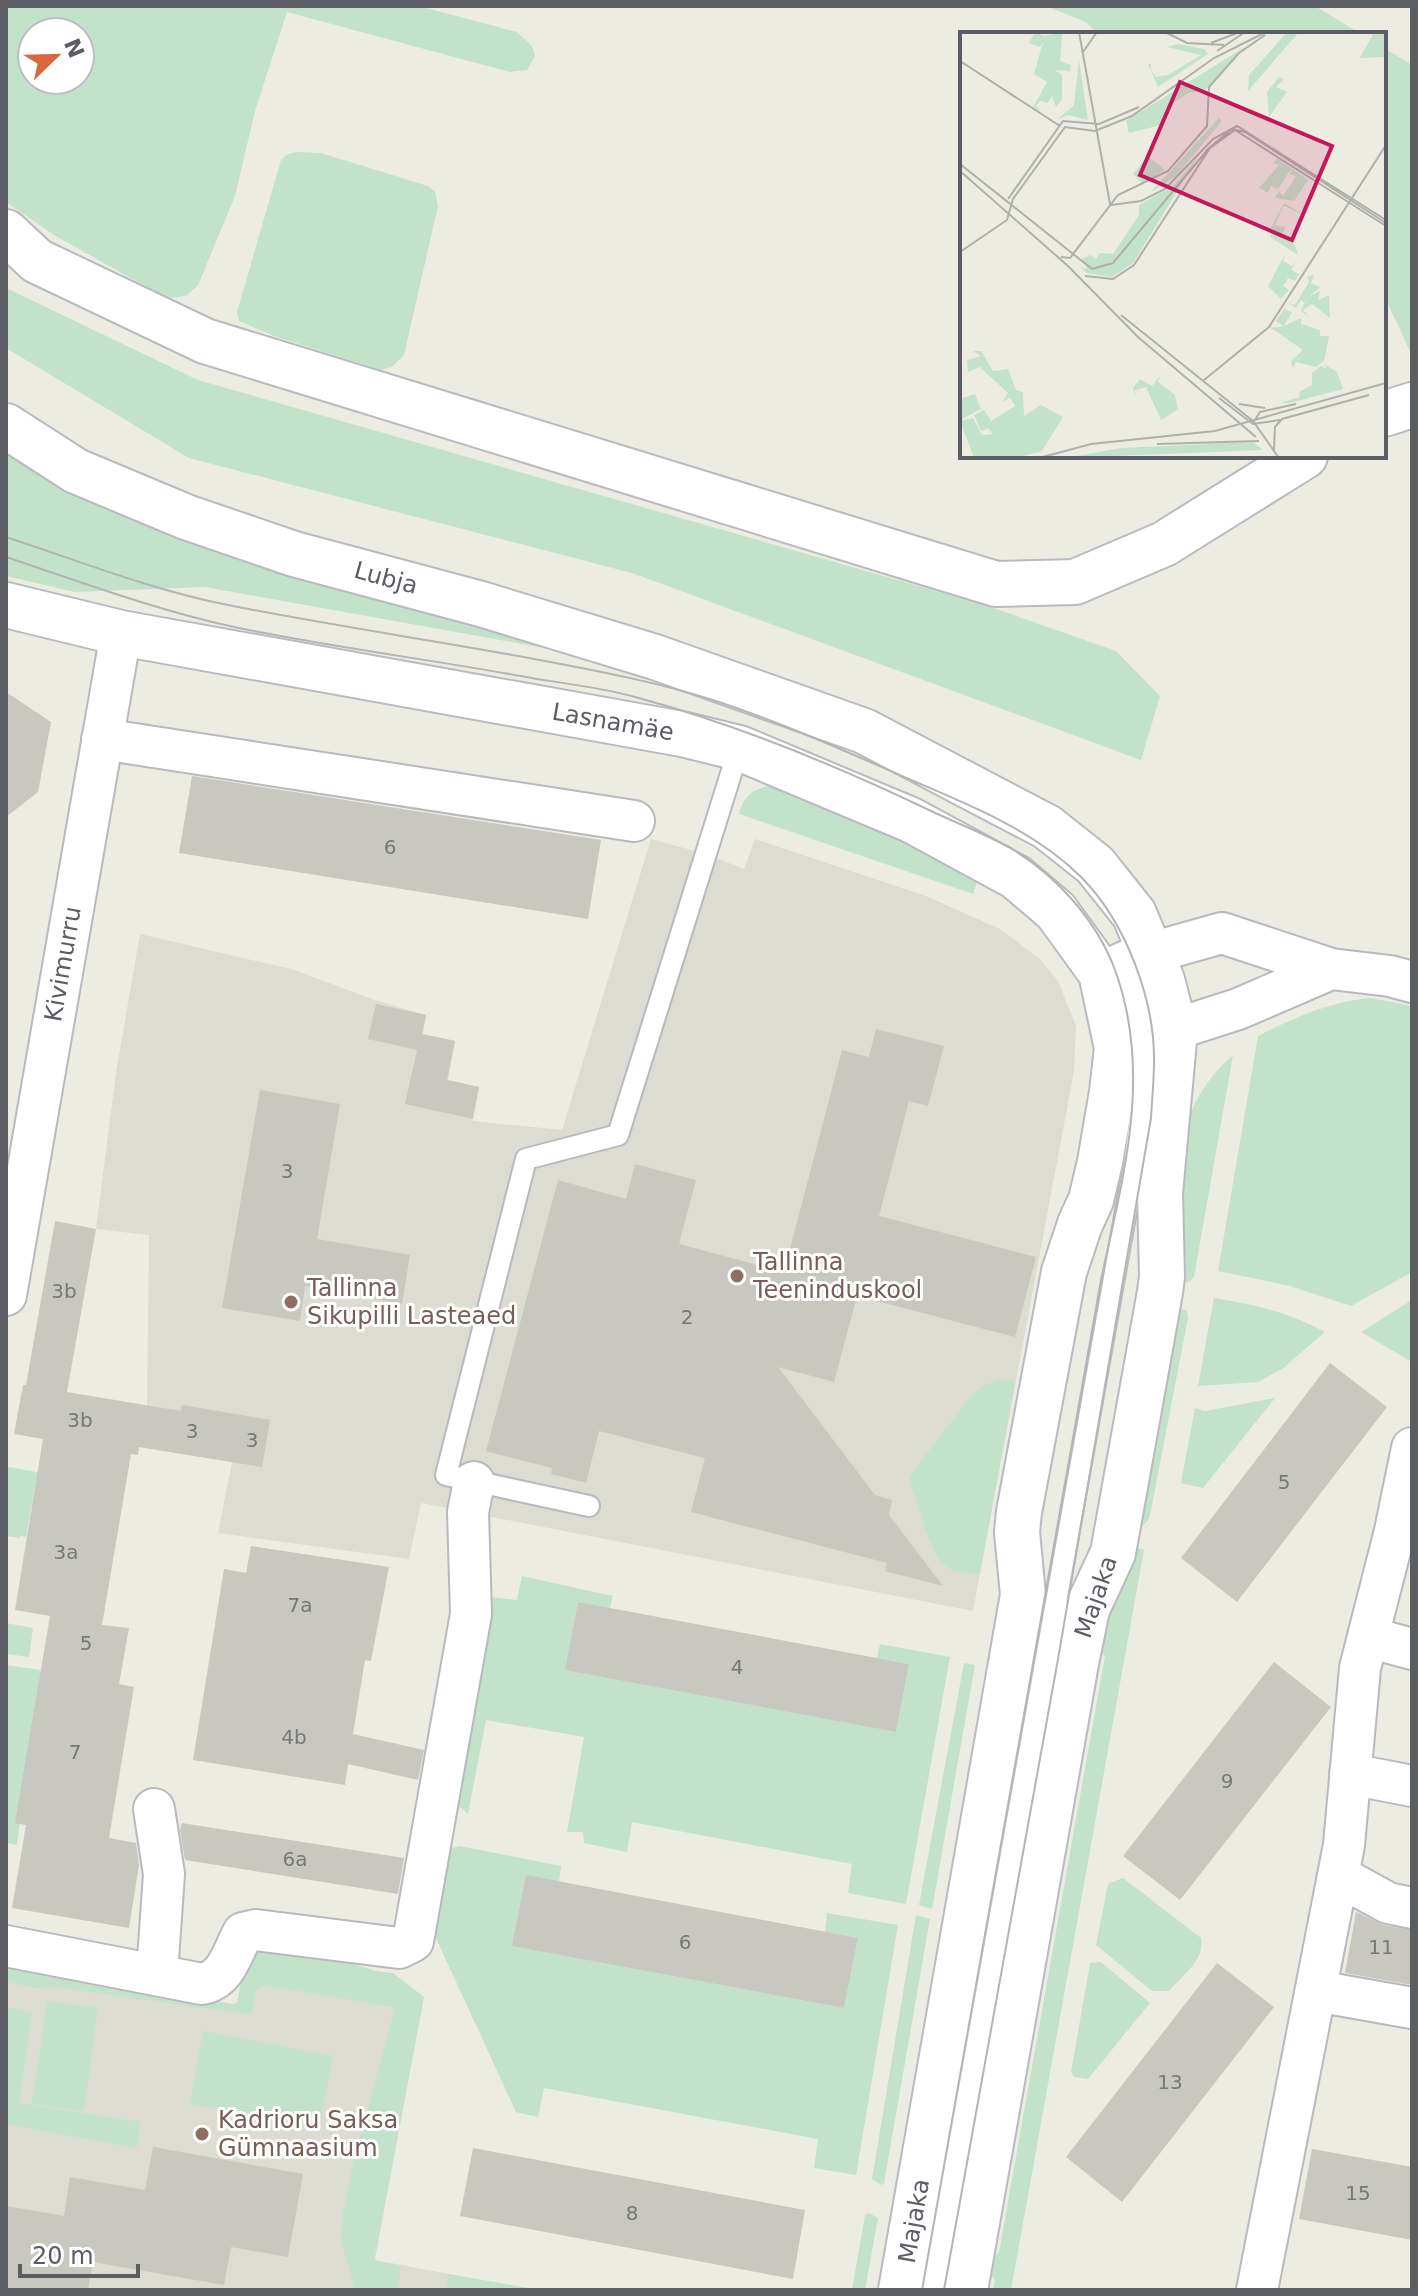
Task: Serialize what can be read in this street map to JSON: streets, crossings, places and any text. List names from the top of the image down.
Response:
{
  "streets": {
    "street": [
      "Lubja",
      "Lasnamäe",
      "Kivimurru",
      "Majaka"
    ]
  },
  "crossings": [
    ["Lasnamäe", "Kivimurru"],
    ["Lasnamäe", "Majaka"]
  ],
  "places": ["Tallinna Teeninduskool", "Tallinna Sikupilli Lasteaed", "Kadrioru Saksa Gümnaasium"],
  "house_numbers": [
    "6",
    "3",
    "3b",
    "2",
    "3b",
    "3",
    "3",
    "5",
    "3a",
    "7a",
    "5",
    "4",
    "4b",
    "7",
    "9",
    "6a",
    "6",
    "11",
    "13",
    "15",
    "8"
  ],
  "scale_bar": "20 m",
  "north": "top right"
}
